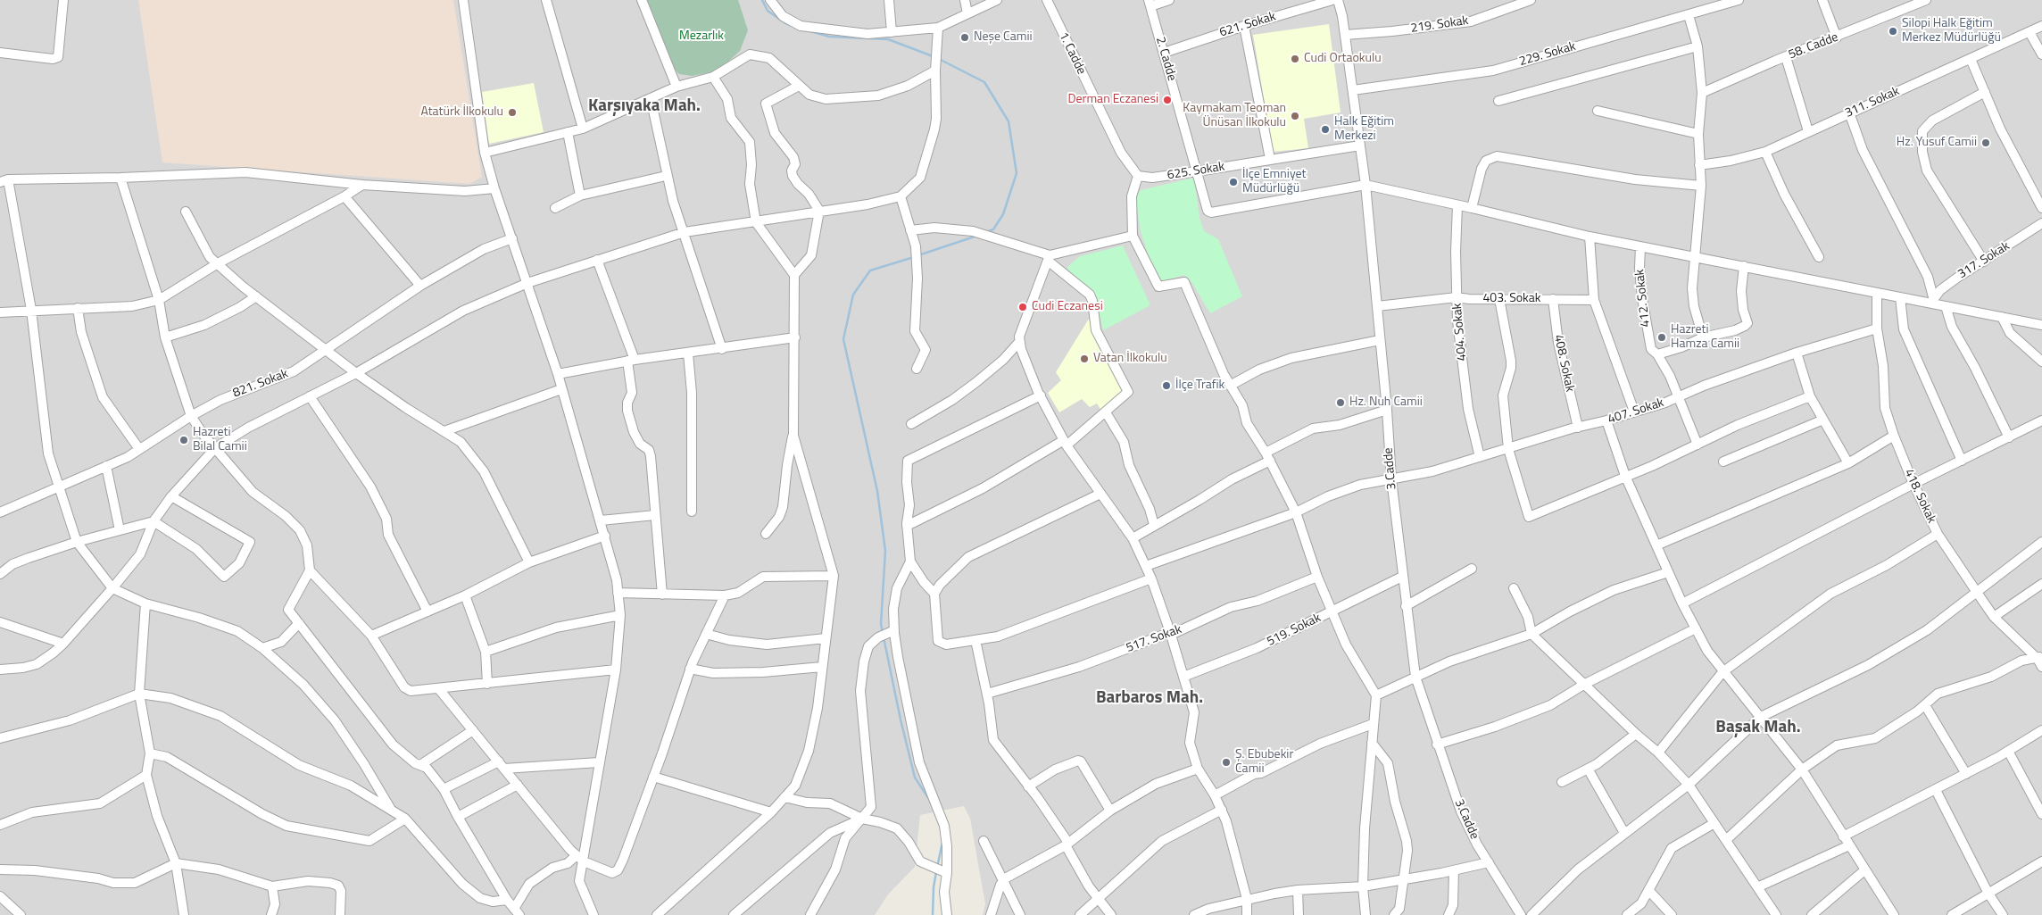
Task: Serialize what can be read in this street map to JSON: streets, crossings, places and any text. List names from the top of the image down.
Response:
{
  "streets": {
    "street": [
      "621. Sokak",
      "219. Sokak",
      "58. Cadde",
      "1. Cadde",
      "229. Sokak",
      "2. Cadde",
      "311. Sokak",
      "625. Sokak",
      "317. Sokak",
      "412. Sokak",
      "403. Sokak",
      "404. Sokak",
      "408. Sokak",
      "821. Sokak",
      "407. Sokak",
      "3.Cadde",
      "418. Sokak",
      "519. Sokak",
      "517. Sokak"
    ]
  },
  "crossings": [
    ["621. Sokak", "2. Cadde"],
    ["219. Sokak", "3.Cadde"],
    ["1. Cadde", "625. Sokak"],
    ["229. Sokak", "3.Cadde"],
    ["2. Cadde", "625. Sokak"],
    ["2. Cadde", "3.Cadde"],
    ["625. Sokak", "3.Cadde"],
    ["412. Sokak", "407. Sokak"],
    ["403. Sokak", "404. Sokak"],
    ["403. Sokak", "408. Sokak"],
    ["403. Sokak", "3.Cadde"],
    ["404. Sokak", "407. Sokak"],
    ["408. Sokak", "407. Sokak"],
    ["407. Sokak", "3.Cadde"],
    ["407. Sokak", "418. Sokak"],
    ["3.Cadde", "519. Sokak"]
  ],
  "districts": ["Karşıyaka Mah.", "Barbaros Mah.", "Başak Mah."],
  "parks": ["Mezarlık"],
  "places": [
    "Silopi Halk Eğitim Merkez Müdürlüğü",
    "Neşe Camii",
    "Cudi Ortaokulu",
    "Derman Eczanesi",
    "Atatürk İlkokulu",
    "Kaymakam Teoman Ünüsan İlkokulu",
    "Halk Eğitim Merkezi",
    "Hz. Yusuf Camii",
    "İlçe Emniyet Müdürlüğü",
    "Cudi Eczanesi",
    "Hazreti Hamza Camii",
    "Vatan İlkokulu",
    "İlçe Trafik",
    "Hz. Nuh Camii",
    "Hazreti Bilal Camii",
    "Ş. Ebubekir Camii"
  ]
}
